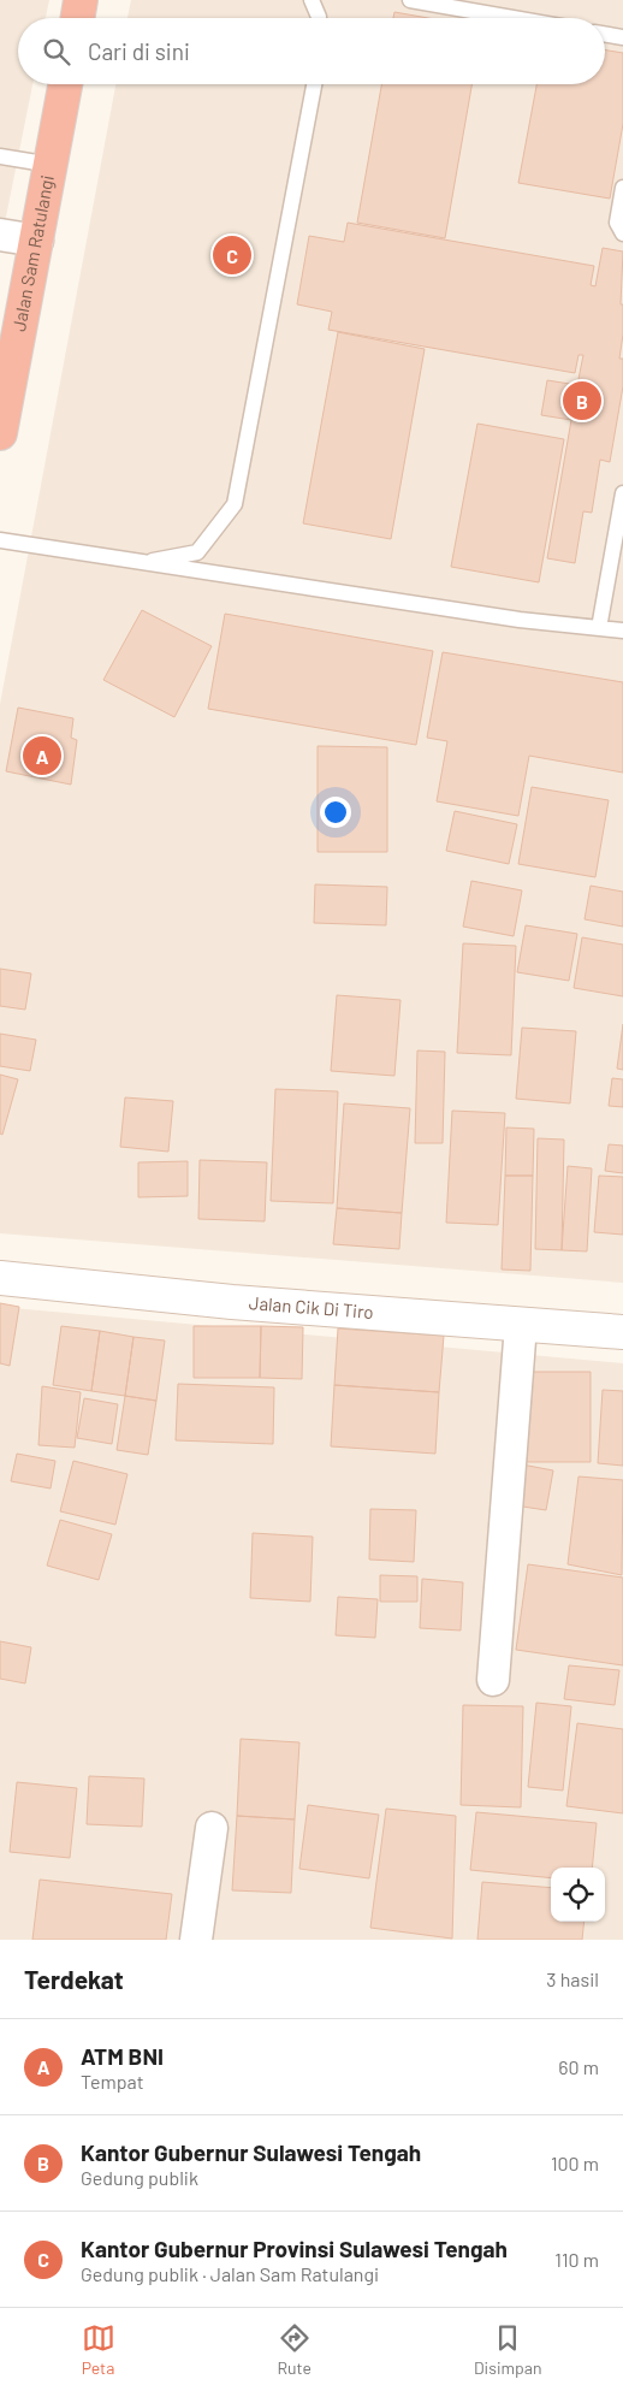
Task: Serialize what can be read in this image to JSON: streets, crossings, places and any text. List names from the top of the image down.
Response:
{
  "streets": {
    "highway": ["Jalan Sam Ratulangi"],
    "street": ["Jalan Cik Di Tiro"]
  },
  "page": {
    "search": "Cari di sini",
    "pins": ["C", "B", "A"],
    "heading": ["Terdekat", "3 hasil"],
    "list": [
      {
        "mark": "A",
        "name": "ATM BNI",
        "note": "Tempat",
        "value": "60 m"
      },
      {
        "mark": "B",
        "name": "Kantor Gubernur Sulawesi Tengah",
        "note": "Gedung publik",
        "value": "100 m"
      },
      {
        "mark": "C",
        "name": "Kantor Gubernur Provinsi Sulawesi Tengah",
        "note": "Gedung publik · Jalan Sam Ratulangi",
        "value": "110 m"
      }
    ],
    "nav": ["Peta", "Rute", "Disimpan"]
  }
}
